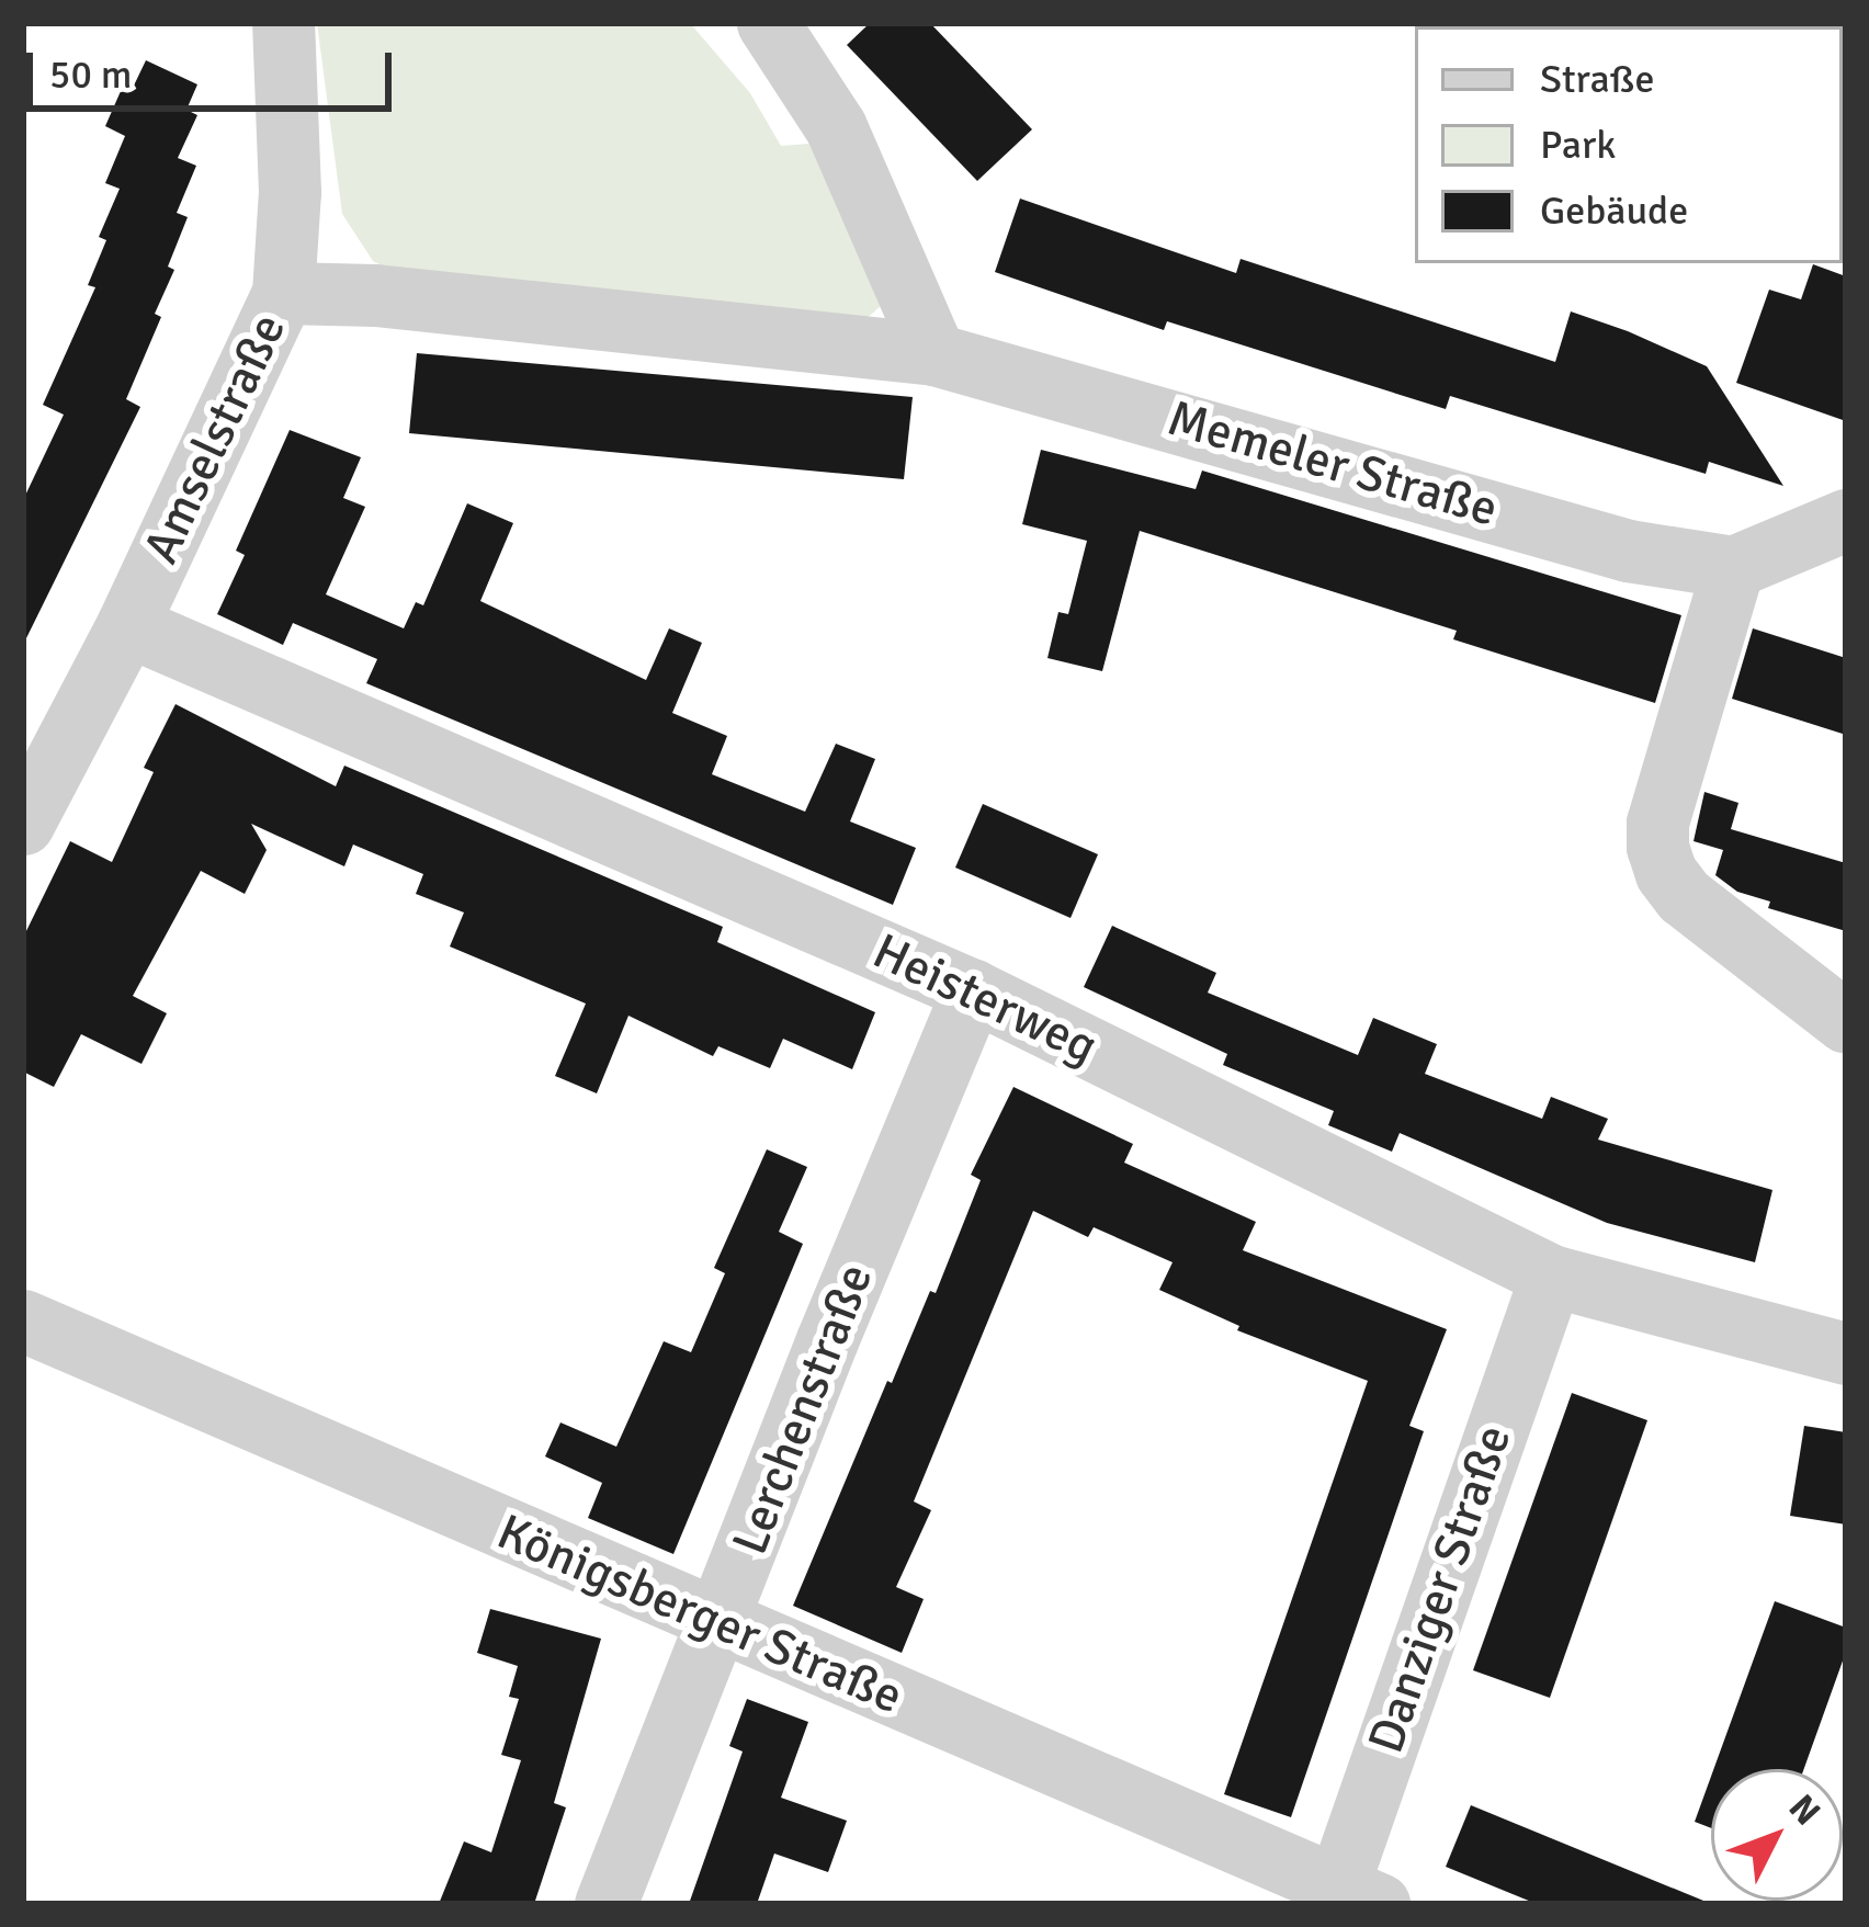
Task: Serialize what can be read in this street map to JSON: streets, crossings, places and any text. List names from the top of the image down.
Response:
{
  "streets": {
    "street": [
      "Amselstraße",
      "Memeler Straße",
      "Heisterweg",
      "Lerchenstraße",
      "Danziger Straße",
      "Königsberger Straße"
    ]
  },
  "crossings": [
    ["Amselstraße", "Memeler Straße"],
    ["Amselstraße", "Heisterweg"],
    ["Heisterweg", "Lerchenstraße"],
    ["Heisterweg", "Danziger Straße"],
    ["Lerchenstraße", "Königsberger Straße"],
    ["Danziger Straße", "Königsberger Straße"]
  ],
  "legend": ["Straße", "Park", "Gebäude"],
  "scale_bar": "50 m",
  "north": "top right"
}
